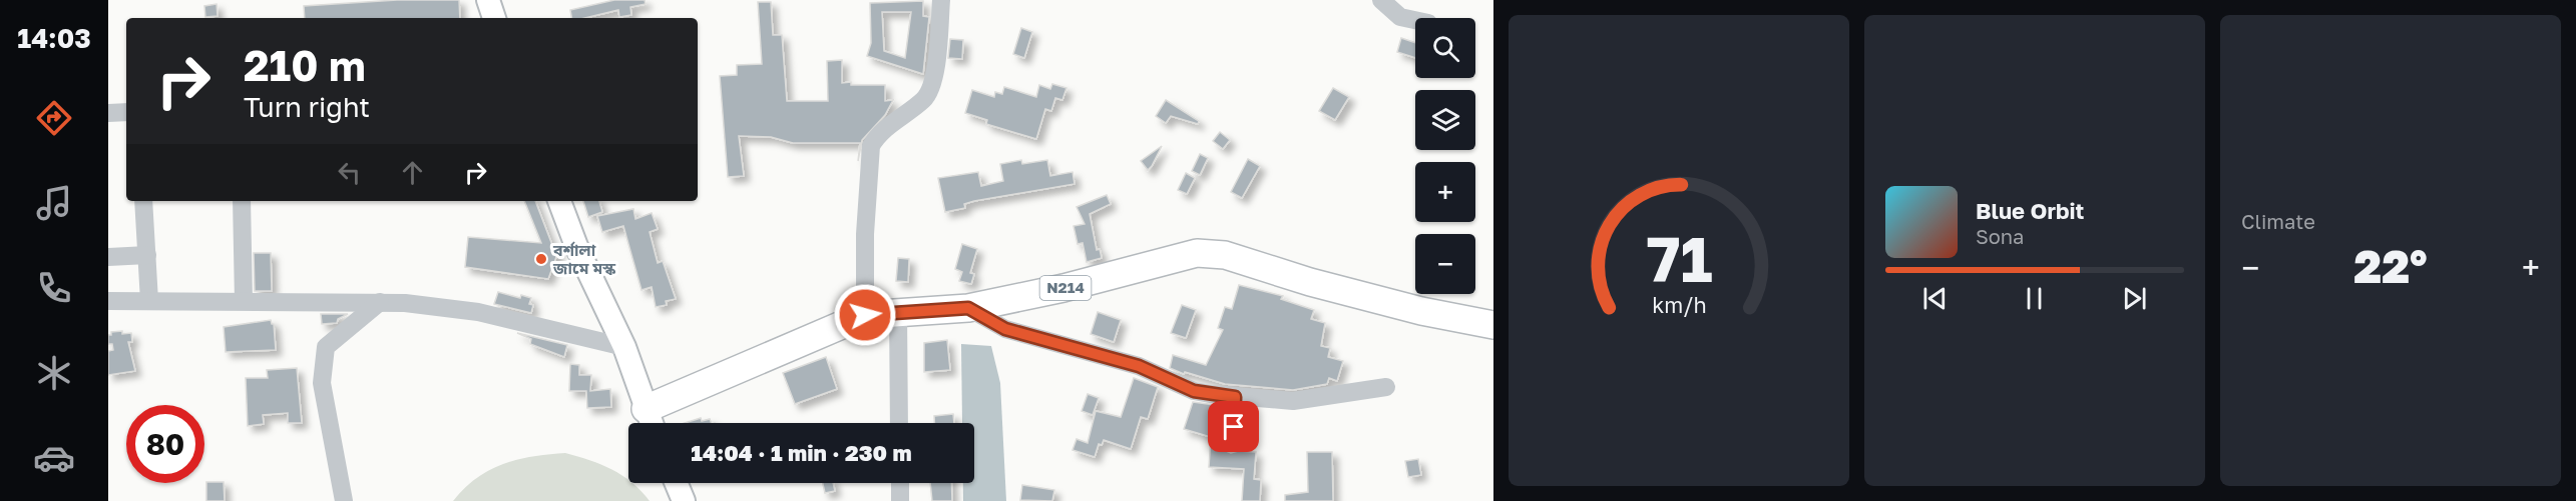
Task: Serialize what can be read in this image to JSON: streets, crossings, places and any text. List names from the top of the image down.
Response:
{
  "streets": {
    "highway": ["N214"]
  },
  "places": ["বর্শালা জামে মস্ক"],
  "page": {
    "tabs": "14:03",
    "tile": "Climate",
    "map_buttons": ["+", "−"],
    "turn": ["210 m", "Turn right"],
    "song": ["Blue Orbit", "Sona"],
    "heat": ["−", "22°", "+"],
    "limit": "80",
    "trip": "14:04 · 1 min · 230 m",
    "gauge": ["71", "km/h"]
  }
}
